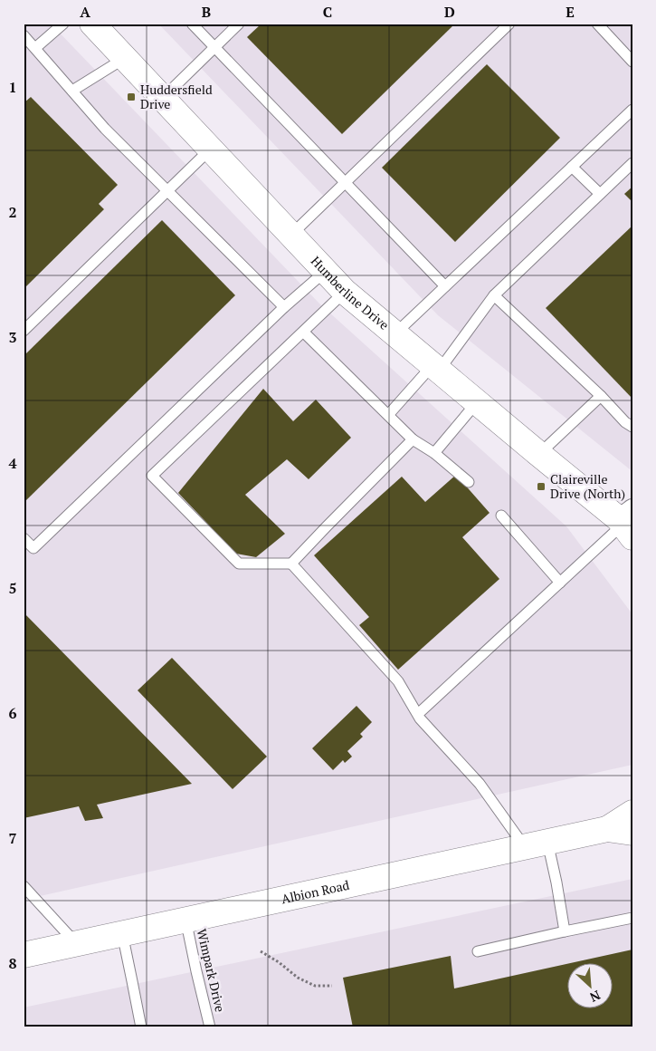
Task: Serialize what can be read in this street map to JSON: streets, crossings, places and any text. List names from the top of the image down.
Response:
{
  "streets": {
    "street": ["Humberline Drive", "Albion Road"],
    "lane": ["Wimpark Drive"]
  },
  "crossings": [
    ["Albion Road", "Wimpark Drive"]
  ],
  "places": {
    "transit": ["Huddersfield Drive", "Claireville Drive (North)"]
  },
  "north": "bottom right",
  "grid": {
    "columns": [
      "A",
      "B",
      "C",
      "D",
      "E"
    ],
    "rows": [
      "1",
      "2",
      "3",
      "4",
      "5",
      "6",
      "7",
      "8"
    ]
  }
}
